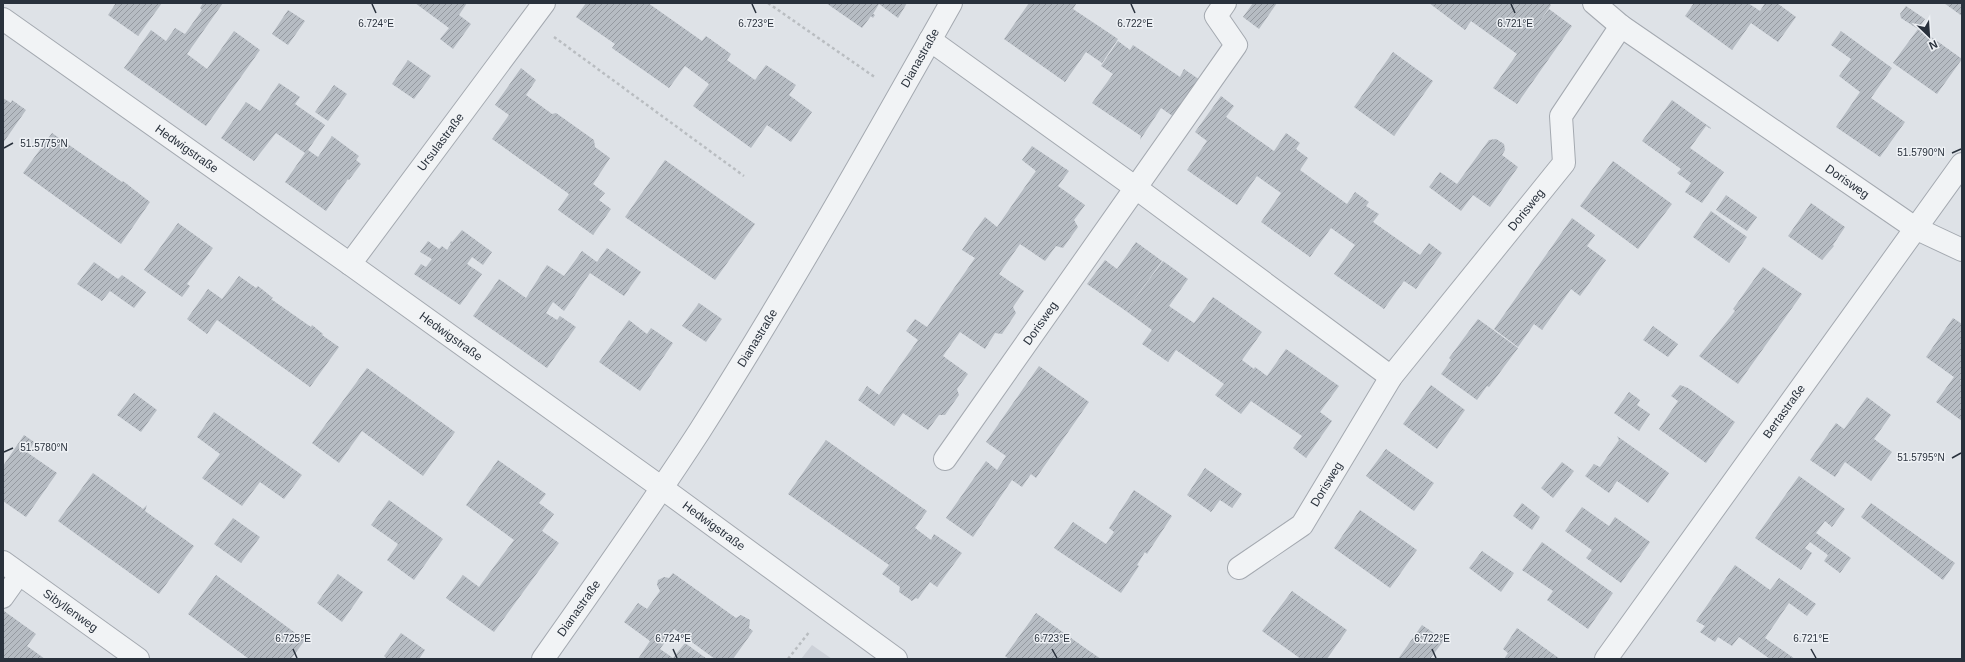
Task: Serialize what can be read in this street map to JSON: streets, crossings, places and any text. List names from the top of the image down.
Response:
{
  "streets": {
    "street": [
      "Dianastraße",
      "Ursulastraße",
      "Hedwigstraße",
      "Dorisweg",
      "Bertastraße",
      "Sibyllenweg"
    ]
  },
  "crossings": [
    ["Dianastraße", "Hedwigstraße"],
    ["Ursulastraße", "Hedwigstraße"],
    ["Dorisweg", "Bertastraße"]
  ],
  "north": "bottom right",
  "coordinates": [
    "6.724°E",
    "6.723°E",
    "6.722°E",
    "6.721°E",
    "51.5775°N",
    "51.5790°N",
    "51.5780°N",
    "51.5795°N",
    "6.725°E"
  ]
}
